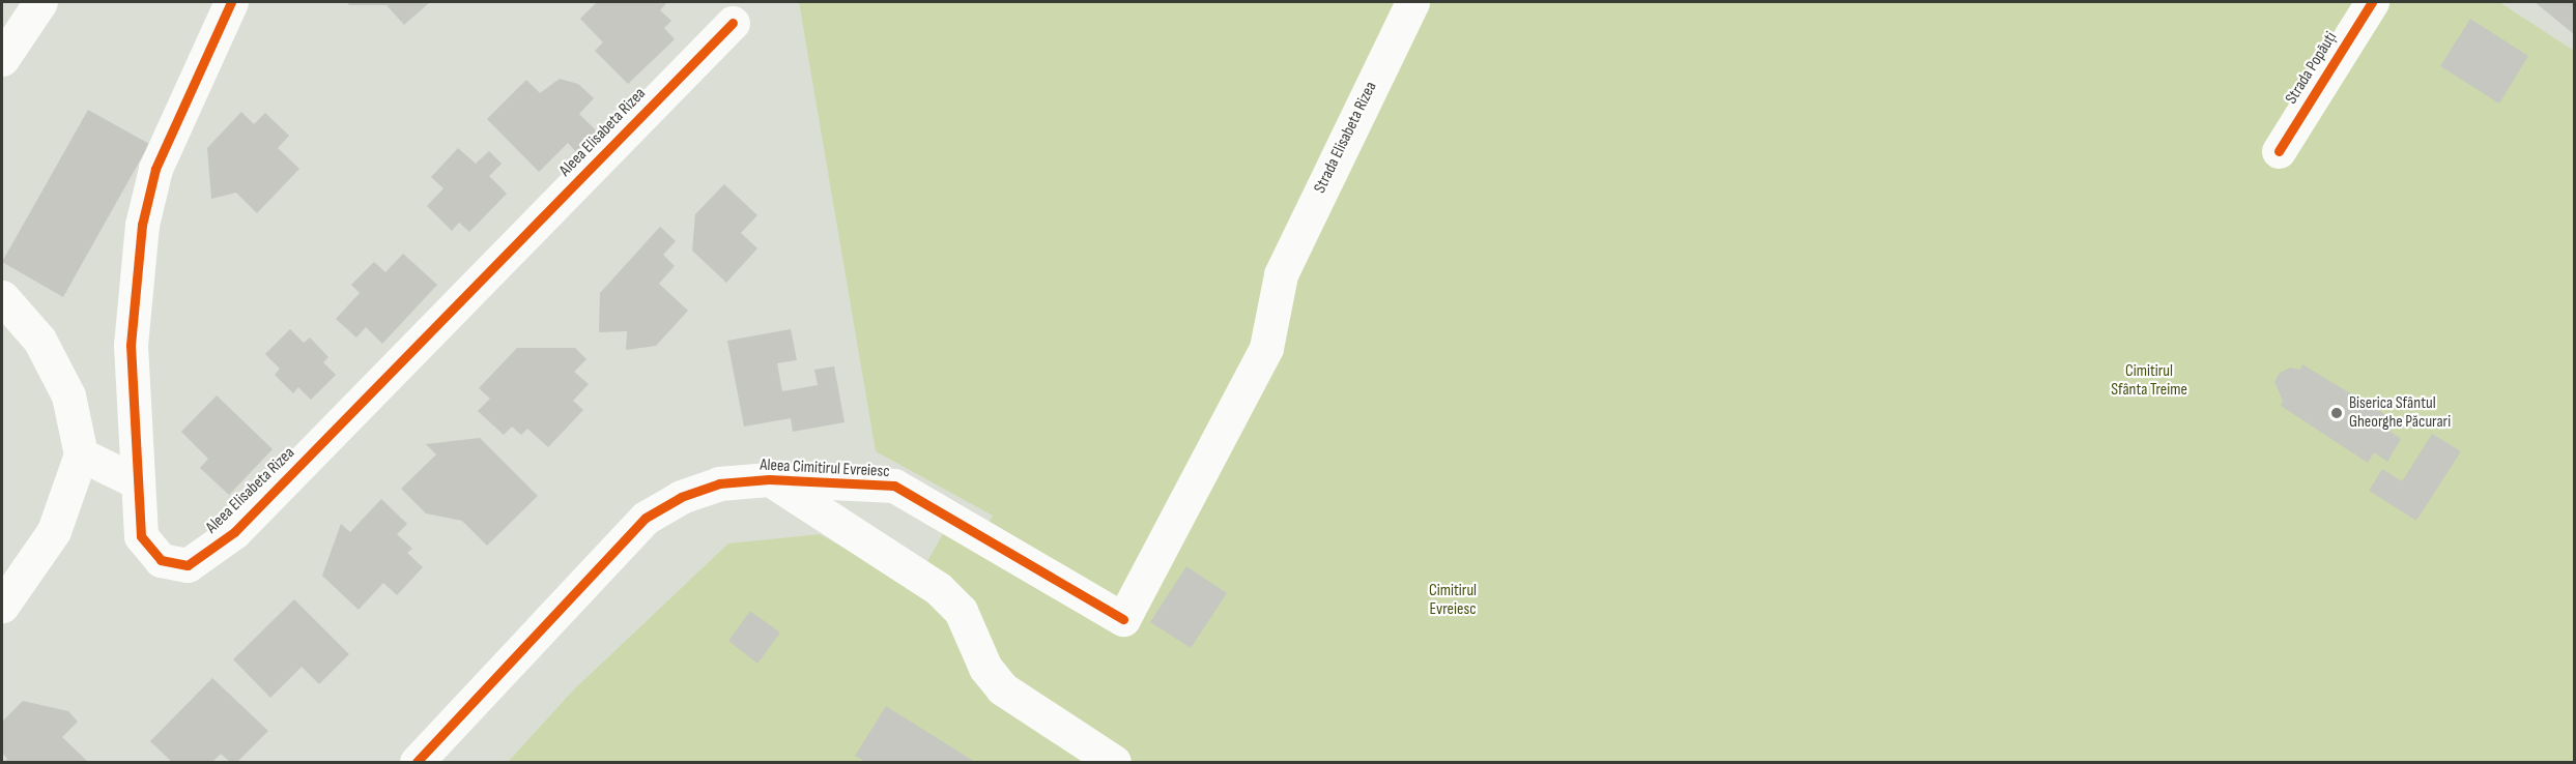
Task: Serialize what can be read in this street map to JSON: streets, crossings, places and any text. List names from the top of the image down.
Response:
{
  "streets": {
    "street": [
      "Strada Popăuți",
      "Aleea Elisabeta Rizea",
      "Strada Elisabeta Rizea",
      "Aleea Cimitirul Evreiesc"
    ]
  },
  "crossings": [
    ["Strada Elisabeta Rizea", "Aleea Cimitirul Evreiesc"]
  ],
  "parks": ["Cimitirul Sfânta Treime", "Cimitirul Evreiesc"],
  "places": ["Biserica Sfântul Gheorghe Păcurari"]
}
